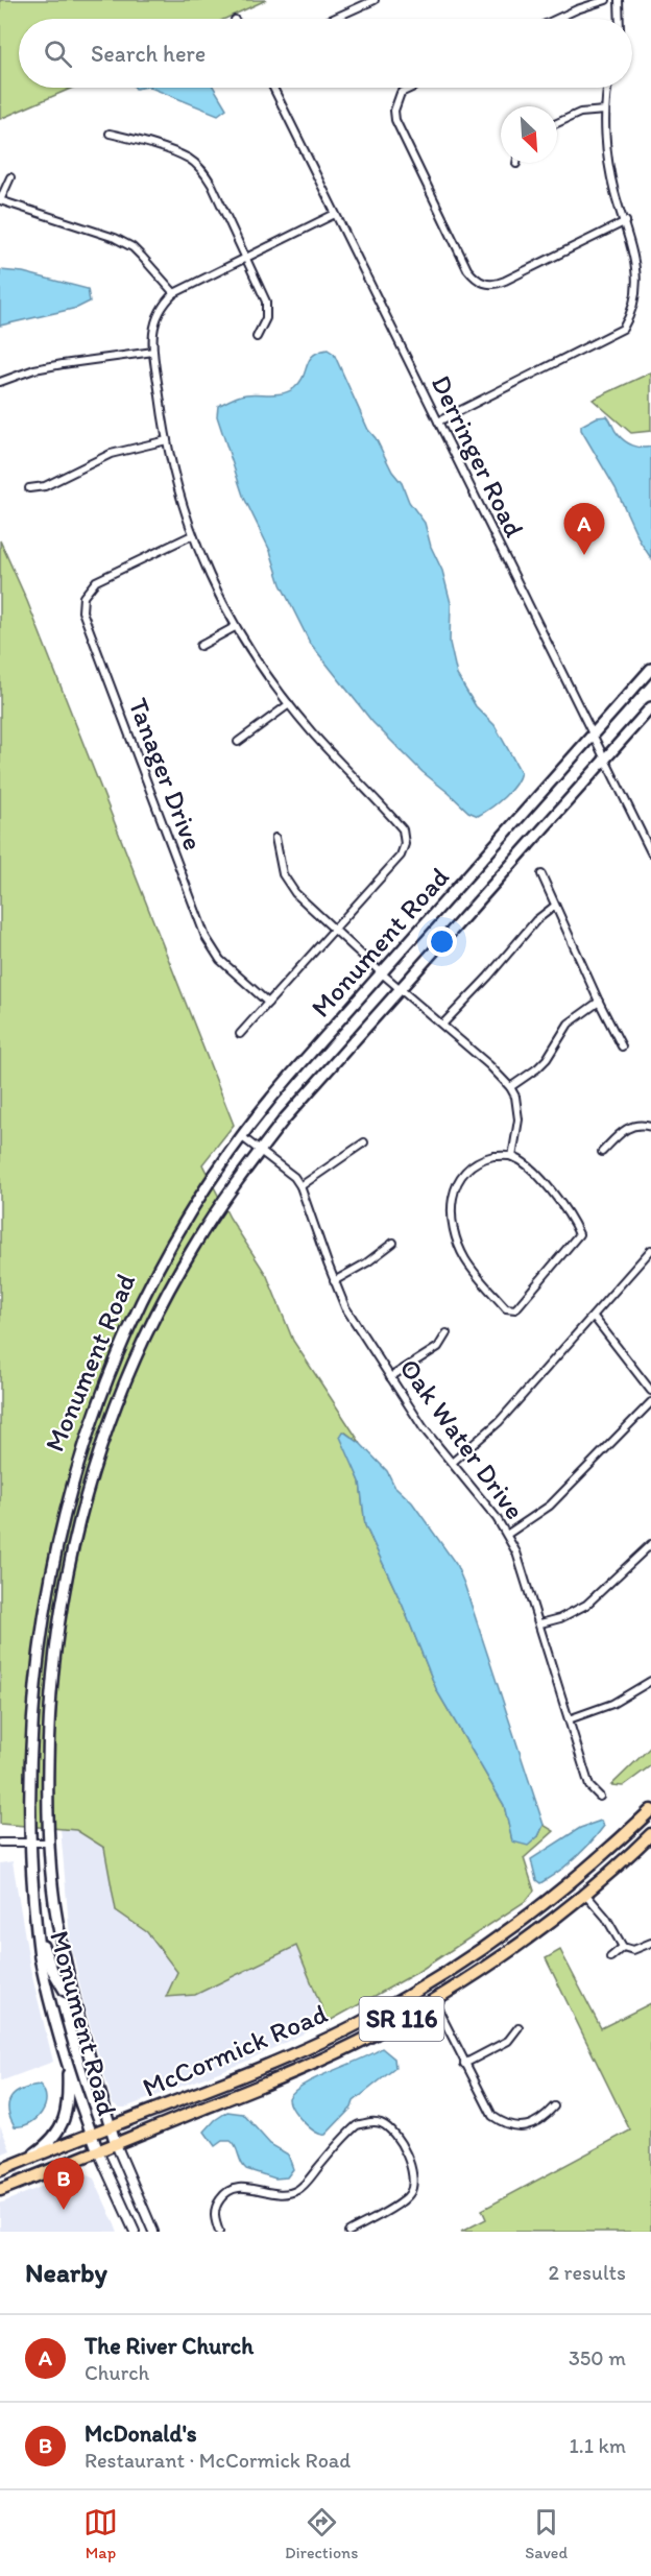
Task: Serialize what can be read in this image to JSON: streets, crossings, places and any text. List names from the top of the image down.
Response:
{
  "streets": {
    "main road": ["Monument Road", "SR 116", "McCormick Road"],
    "street": ["Derringer Road", "Tanager Drive", "Oak Water Drive"]
  },
  "crossings": [
    ["Derringer Road", "Monument Road"],
    ["Monument Road", "Oak Water Drive"],
    ["Monument Road", "McCormick Road"]
  ],
  "north": "bottom right",
  "page": {
    "search": "Search here",
    "pins": ["A", "B"],
    "heading": ["Nearby", "2 results"],
    "list": [
      {
        "mark": "A",
        "name": "The River Church",
        "note": "Church",
        "value": "350 m"
      },
      {
        "mark": "B",
        "name": "McDonald's",
        "note": "Restaurant · McCormick Road",
        "value": "1.1 km"
      }
    ],
    "nav": ["Map", "Directions", "Saved"]
  }
}
